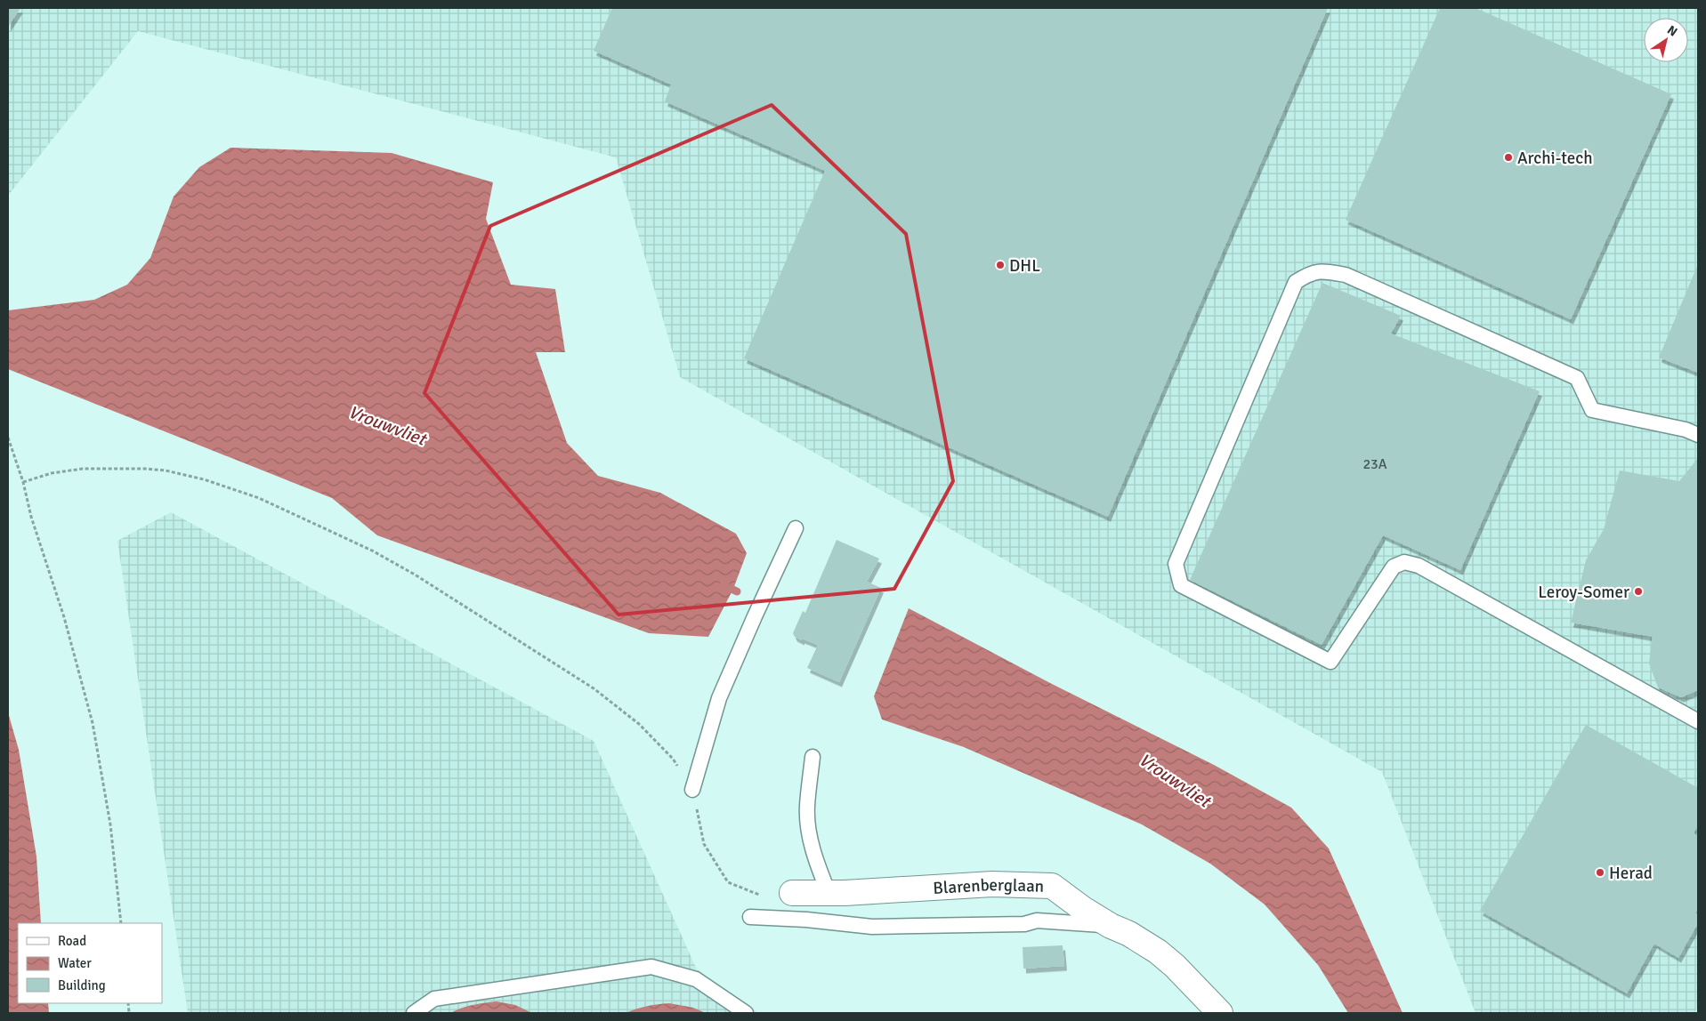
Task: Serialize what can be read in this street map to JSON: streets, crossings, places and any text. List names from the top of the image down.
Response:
{
  "streets": {
    "street": ["Blarenberglaan"]
  },
  "water": ["Vrouwvliet"],
  "places": [
    "Archi-tech",
    "DHL",
    "Leroy-Somer",
    "Herad"
  ],
  "house_numbers": ["23A"],
  "legend": ["Road", "Water", "Building"],
  "north": "top right"
}
